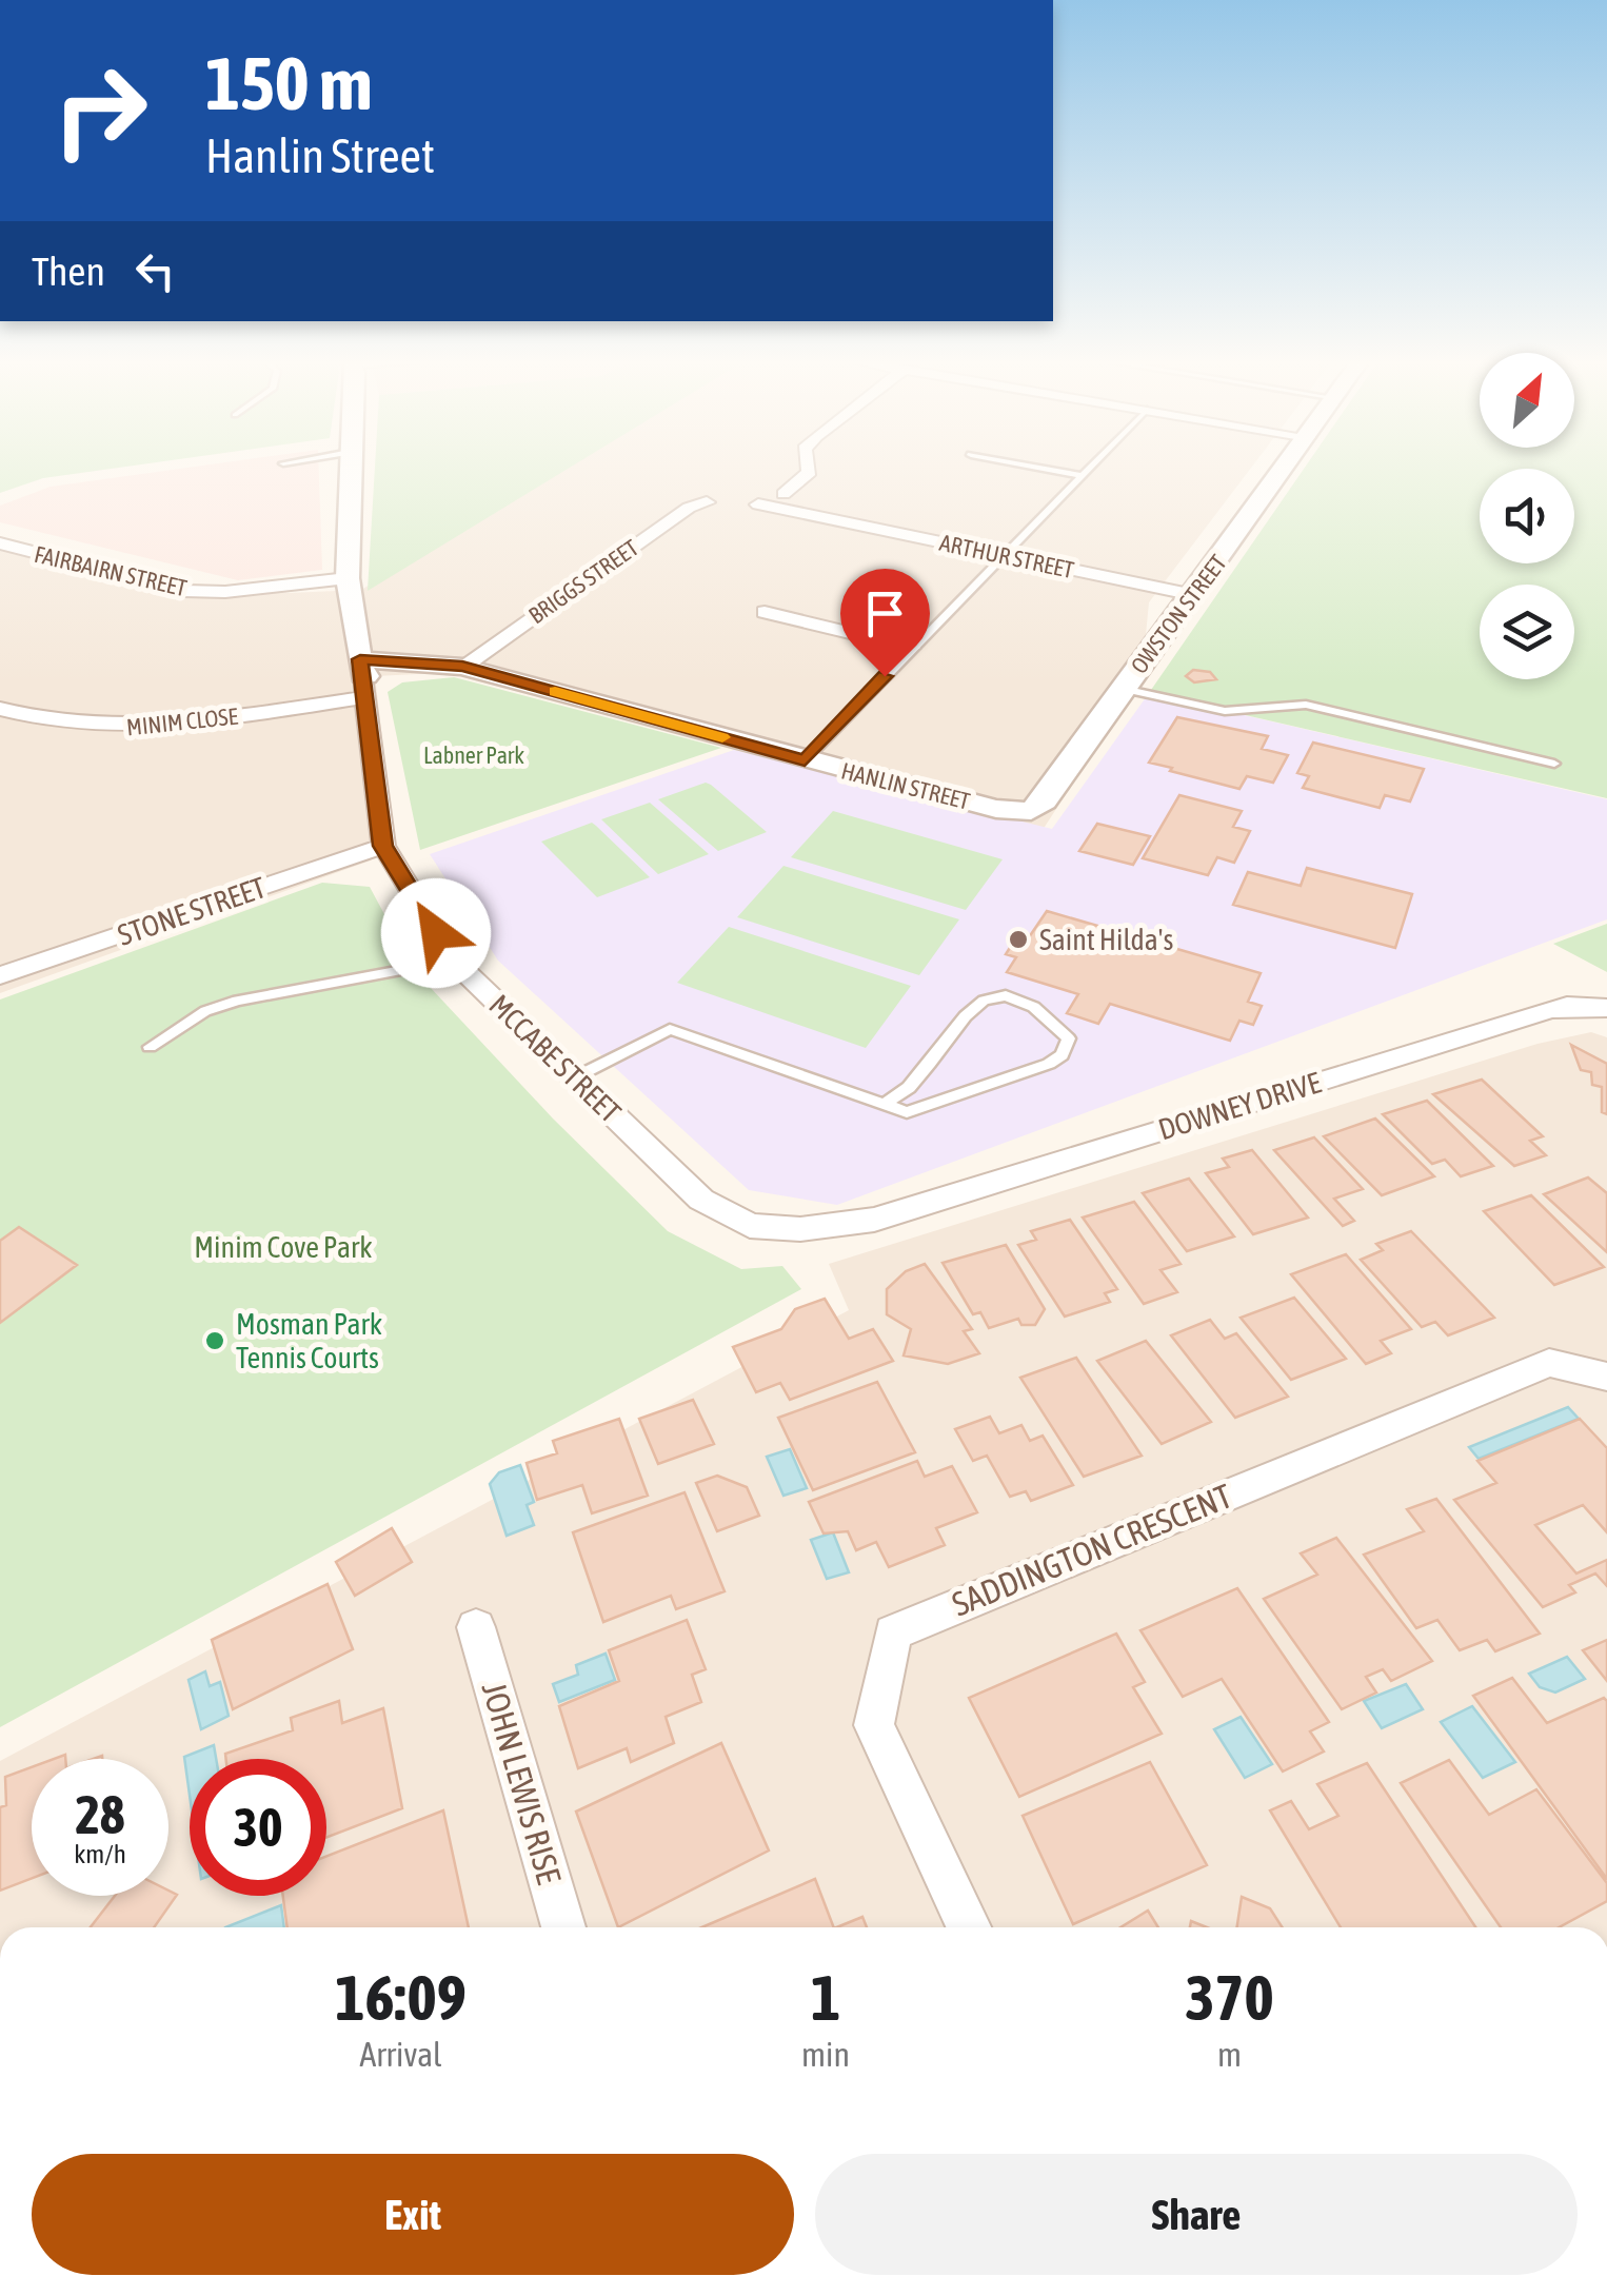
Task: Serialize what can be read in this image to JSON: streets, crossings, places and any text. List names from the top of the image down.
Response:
{
  "streets": {
    "street": [
      "ARTHUR STREET",
      "FAIRBAIRN STREET",
      "BRIGGS STREET",
      "OWSTON STREET",
      "MINIM CLOSE",
      "HANLIN STREET",
      "STONE STREET",
      "MCCABE STREET",
      "DOWNEY DRIVE",
      "SADDINGTON CRESCENT",
      "JOHN LEWIS RISE"
    ]
  },
  "crossings": [
    ["ARTHUR STREET", "OWSTON STREET"],
    ["FAIRBAIRN STREET", "MCCABE STREET"],
    ["BRIGGS STREET", "HANLIN STREET"],
    ["OWSTON STREET", "HANLIN STREET"],
    ["MINIM CLOSE", "HANLIN STREET"],
    ["MINIM CLOSE", "MCCABE STREET"],
    ["HANLIN STREET", "MCCABE STREET"],
    ["STONE STREET", "MCCABE STREET"],
    ["MCCABE STREET", "DOWNEY DRIVE"]
  ],
  "parks": ["Labner Park", "Minim Cove Park"],
  "places": ["Saint Hilda's", "Mosman Park Tennis Courts"],
  "north": "top right",
  "page": {
    "turn": ["150 m", "Hanlin Street"],
    "then": "Then",
    "speed": "28 km/h",
    "limit": "30",
    "eta": [
      "16:09",
      "Arrival",
      "1",
      "min",
      "370",
      "m"
    ],
    "buttons": ["Exit", "Share"]
  }
}
